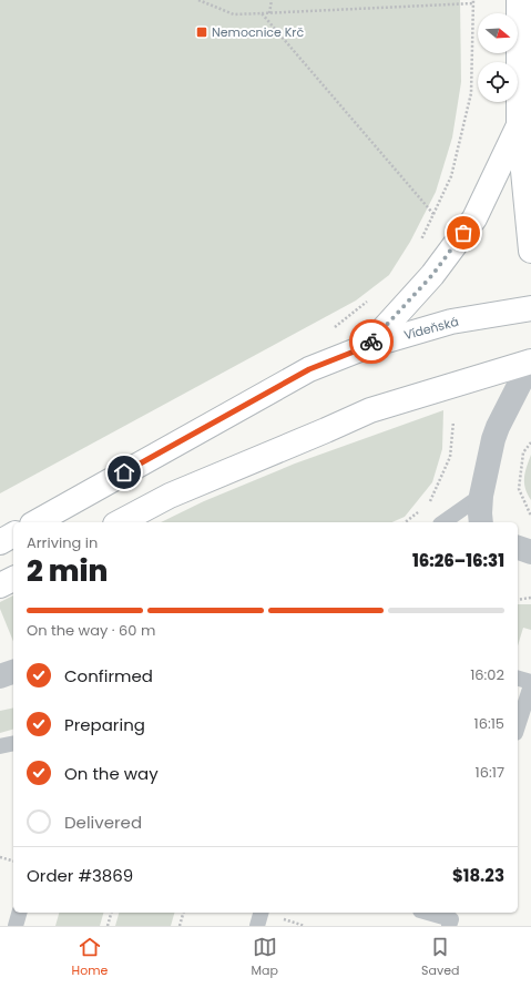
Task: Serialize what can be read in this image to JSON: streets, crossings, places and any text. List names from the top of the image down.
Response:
{
  "streets": {
    "main road": ["Vídeňská"]
  },
  "places": {
    "transit": ["Nemocnice Krč"]
  },
  "north": "right",
  "page": {
    "heading": ["2 min", "Arriving in", "16:26–16:31"],
    "panel": ["Order #3869", "$18.23"],
    "bar": "On the way · 60 m",
    "list": [
      ["Confirmed", "16:02"],
      ["Preparing", "16:15"],
      ["On the way", "16:17"],
      "Delivered"
    ],
    "tabs": ["Home", "Map", "Saved"]
  }
}
